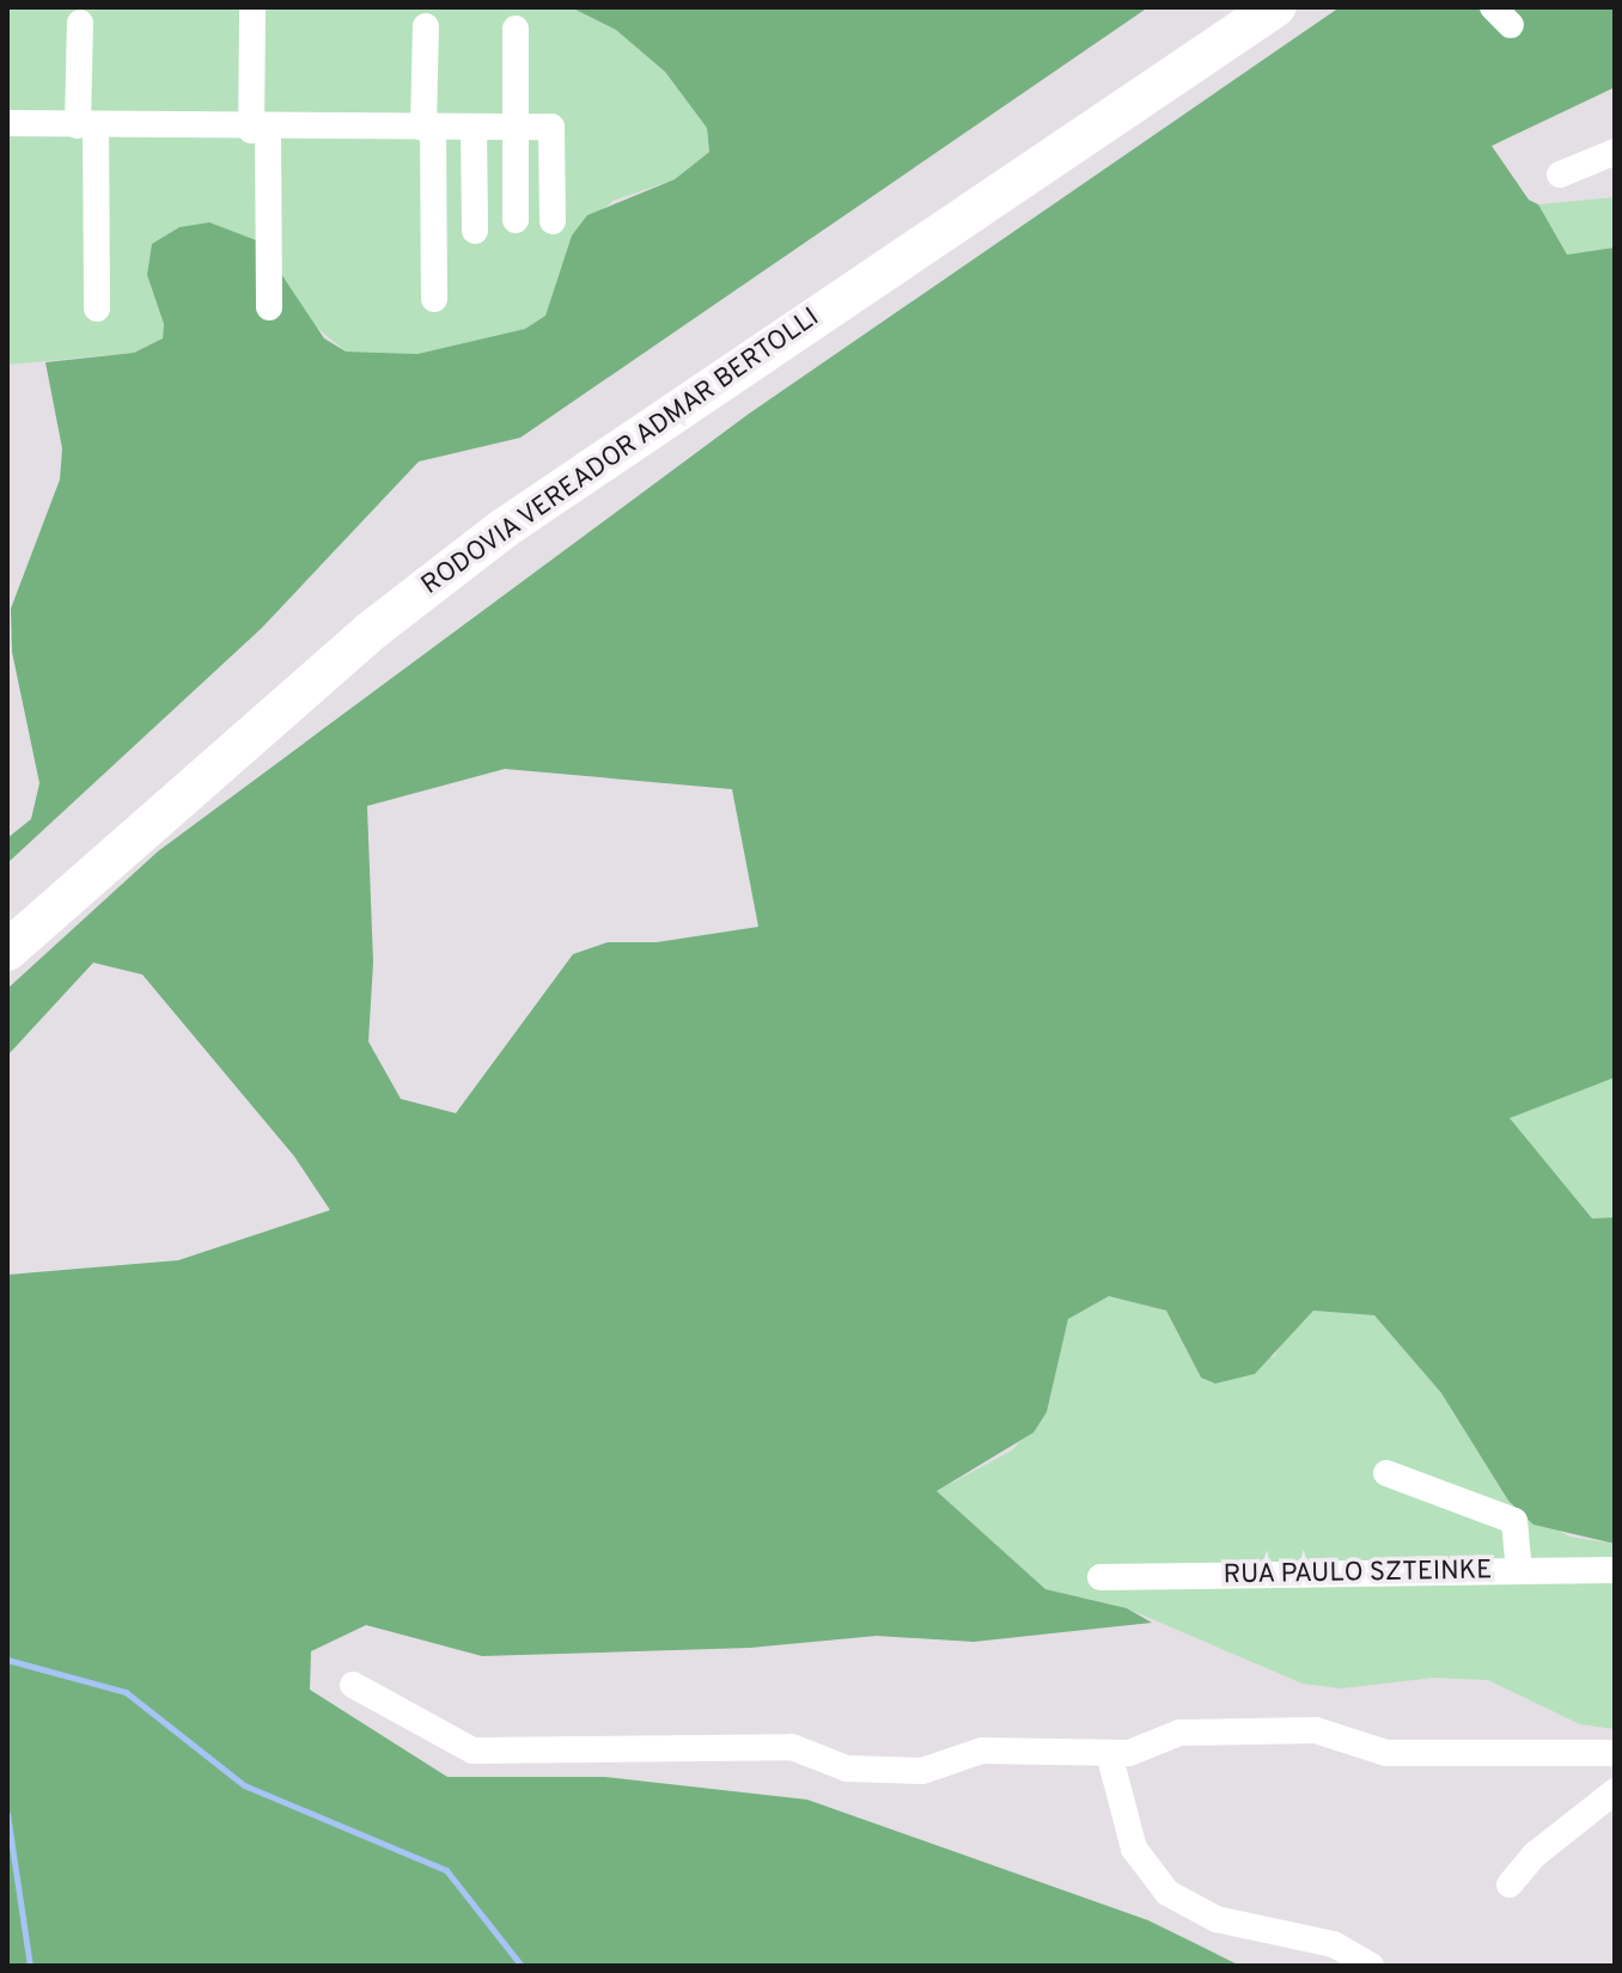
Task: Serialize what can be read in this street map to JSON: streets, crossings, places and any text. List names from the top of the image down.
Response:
{
  "streets": {
    "highway": ["RODOVIA VEREADOR ADMAR BERTOLLI"],
    "street": ["RUA PAULO SZTEINKE"]
  }
}
